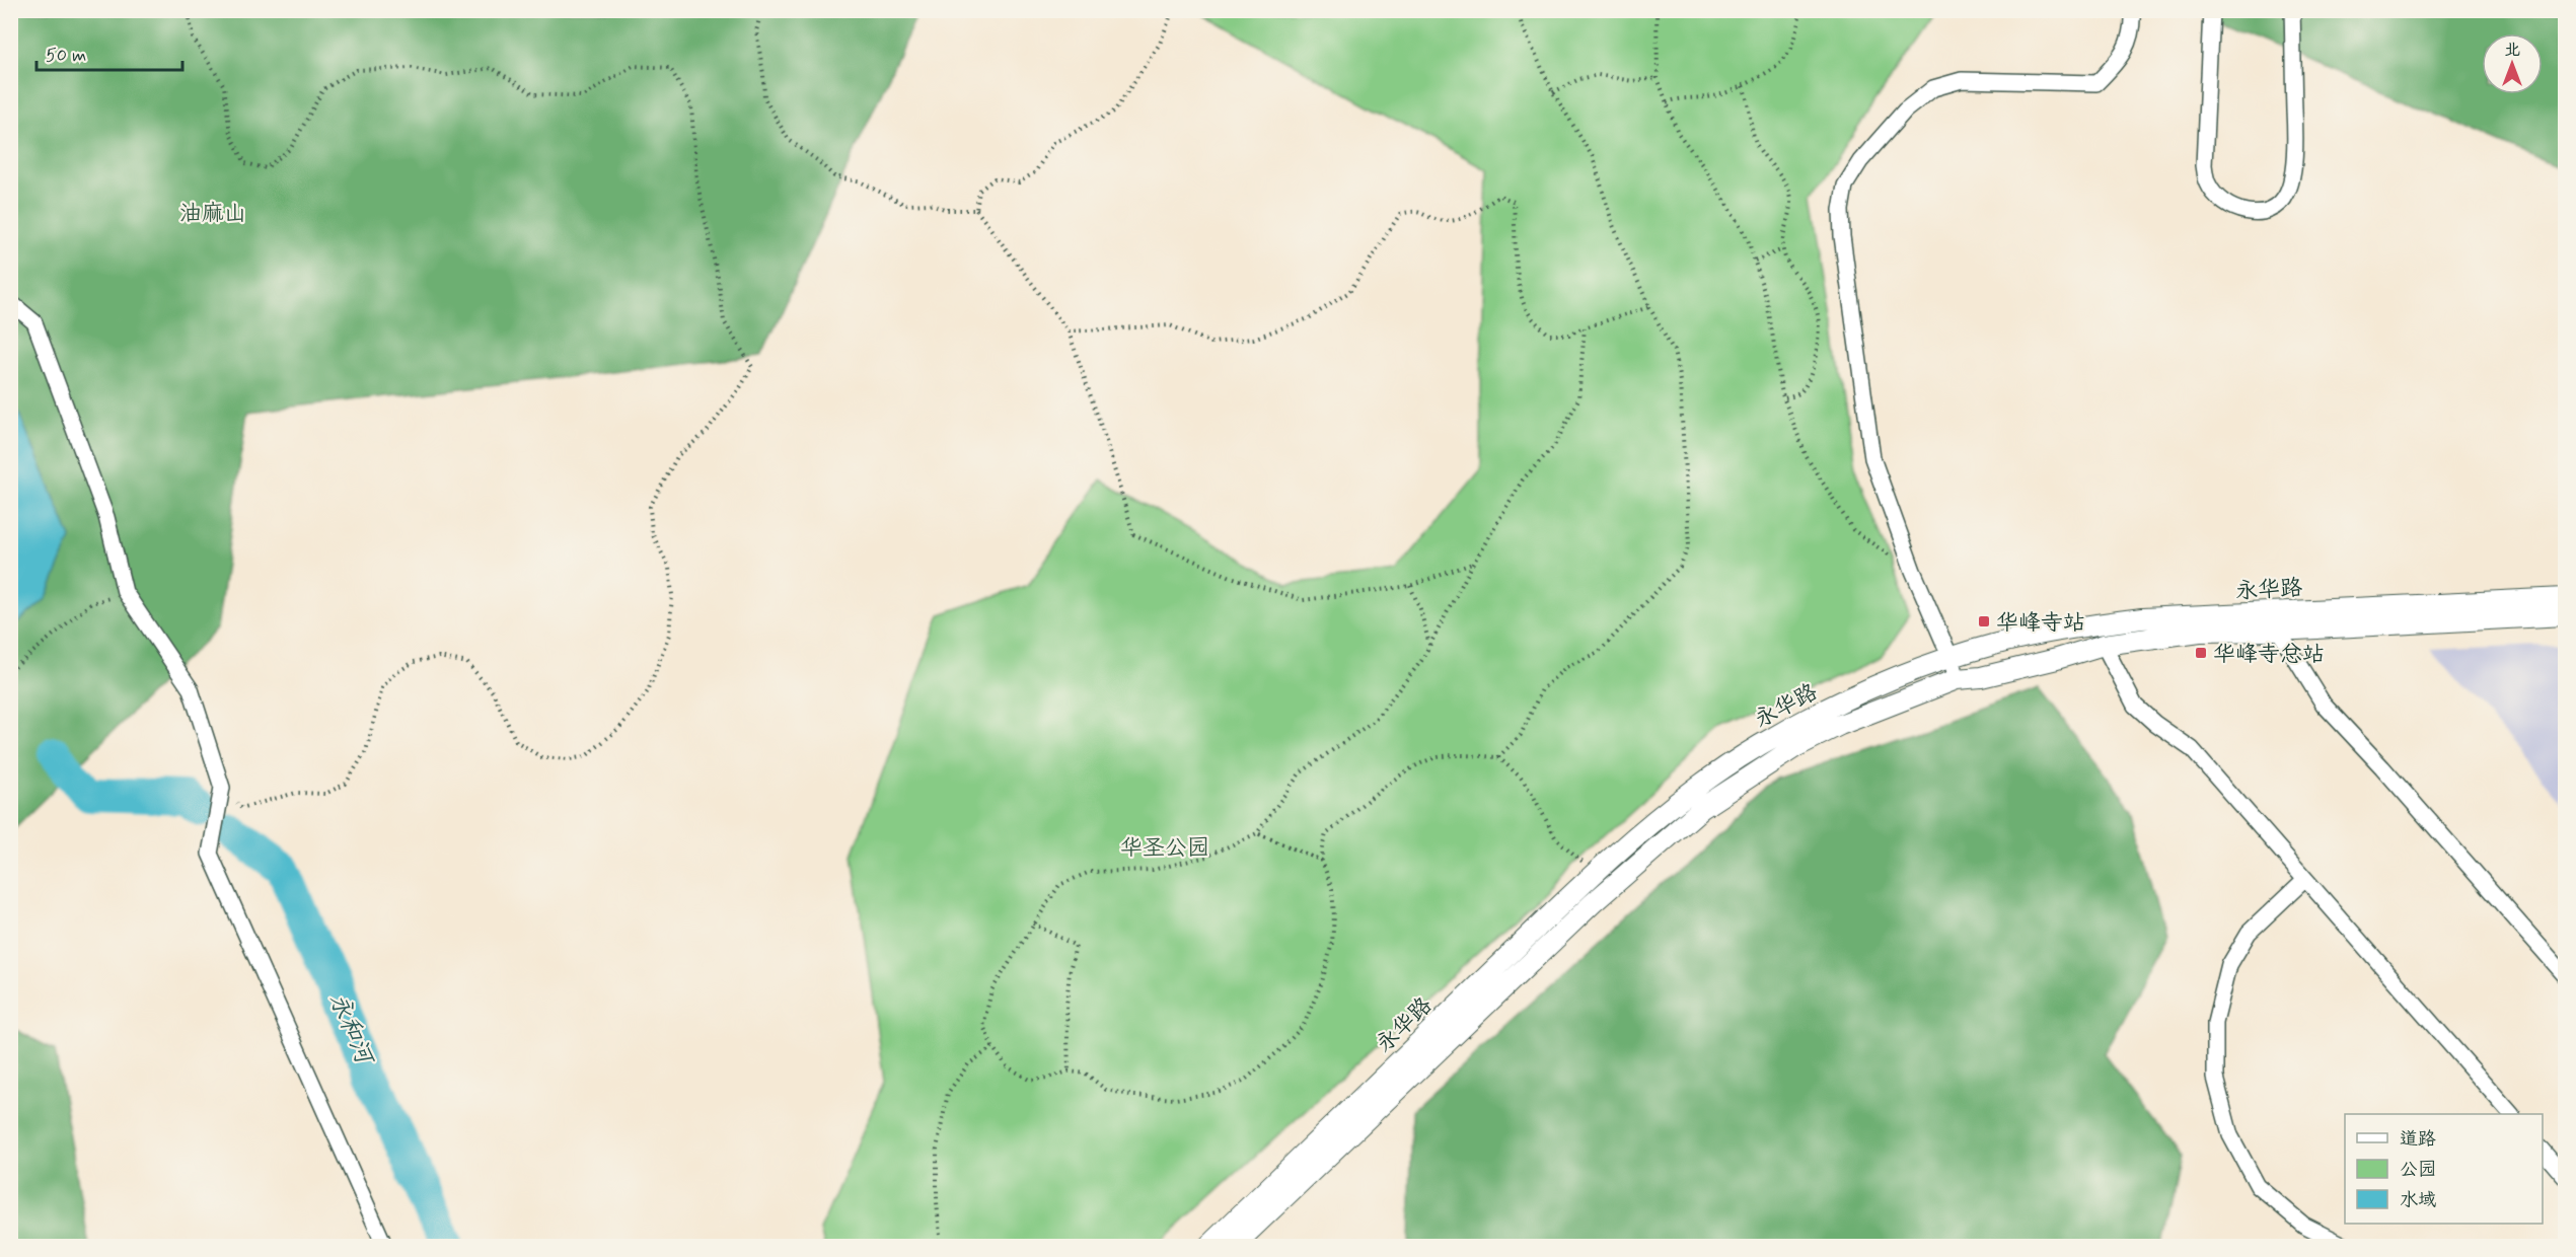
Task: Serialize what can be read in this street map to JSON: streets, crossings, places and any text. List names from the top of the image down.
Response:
{
  "streets": {
    "street": ["永华路"]
  },
  "water": ["永和河"],
  "parks": ["油麻山", "华圣公园"],
  "places": {
    "transit": ["华峰寺站", "华峰寺总站"]
  },
  "legend": ["道路", "公园", "水域"],
  "scale_bar": "50 m",
  "north": "top"
}
